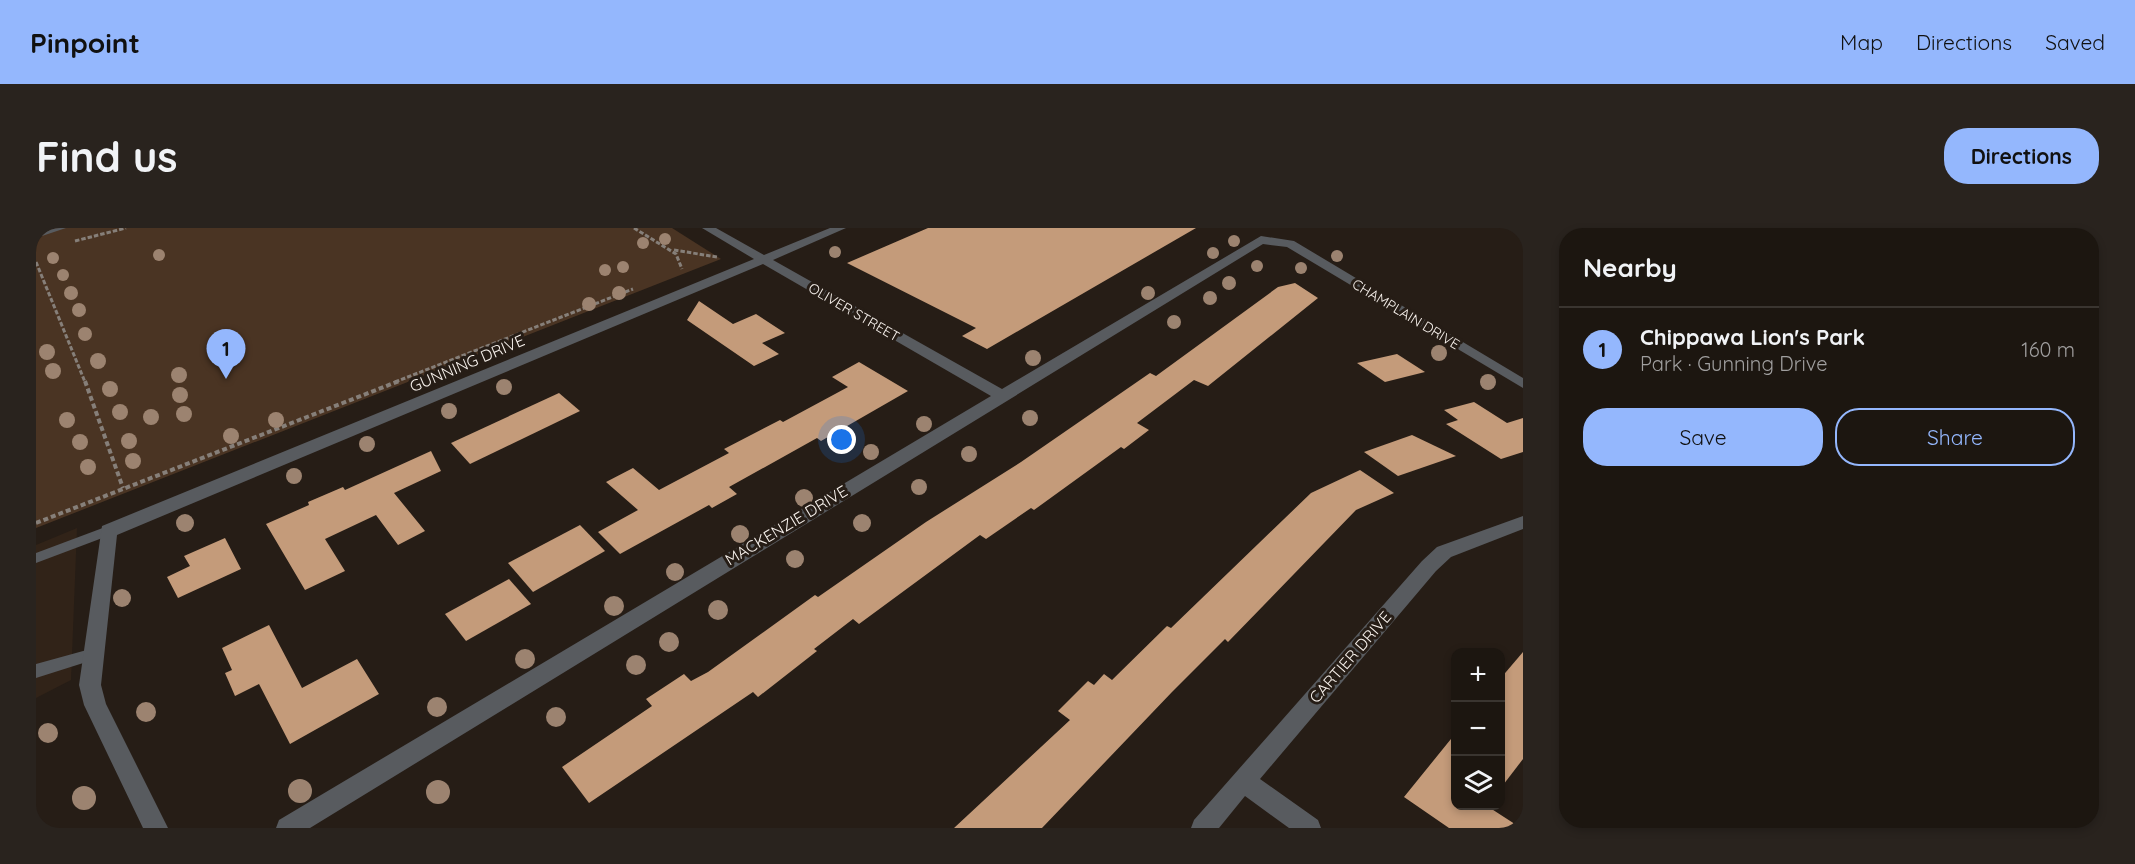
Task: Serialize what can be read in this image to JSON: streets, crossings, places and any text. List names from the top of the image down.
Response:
{
  "streets": {
    "street": [
      "OLIVER STREET",
      "CHAMPLAIN DRIVE",
      "GUNNING DRIVE",
      "MACKENZIE DRIVE",
      "CARTIER DRIVE"
    ]
  },
  "crossings": [
    ["OLIVER STREET", "GUNNING DRIVE"],
    ["OLIVER STREET", "MACKENZIE DRIVE"],
    ["CHAMPLAIN DRIVE", "MACKENZIE DRIVE"]
  ],
  "page": {
    "header": "Pinpoint",
    "nav": ["Map", "Directions", "Saved"],
    "buttons": [
      "Directions",
      ["Save", "Share"]
    ],
    "title": "Find us",
    "heading": "Nearby",
    "list": [
      {
        "mark": "1",
        "name": "Chippawa Lion's Park",
        "note": "Park · Gunning Drive",
        "value": "160 m"
      }
    ],
    "pins": "1",
    "map_buttons": ["+", "−"]
  }
}
